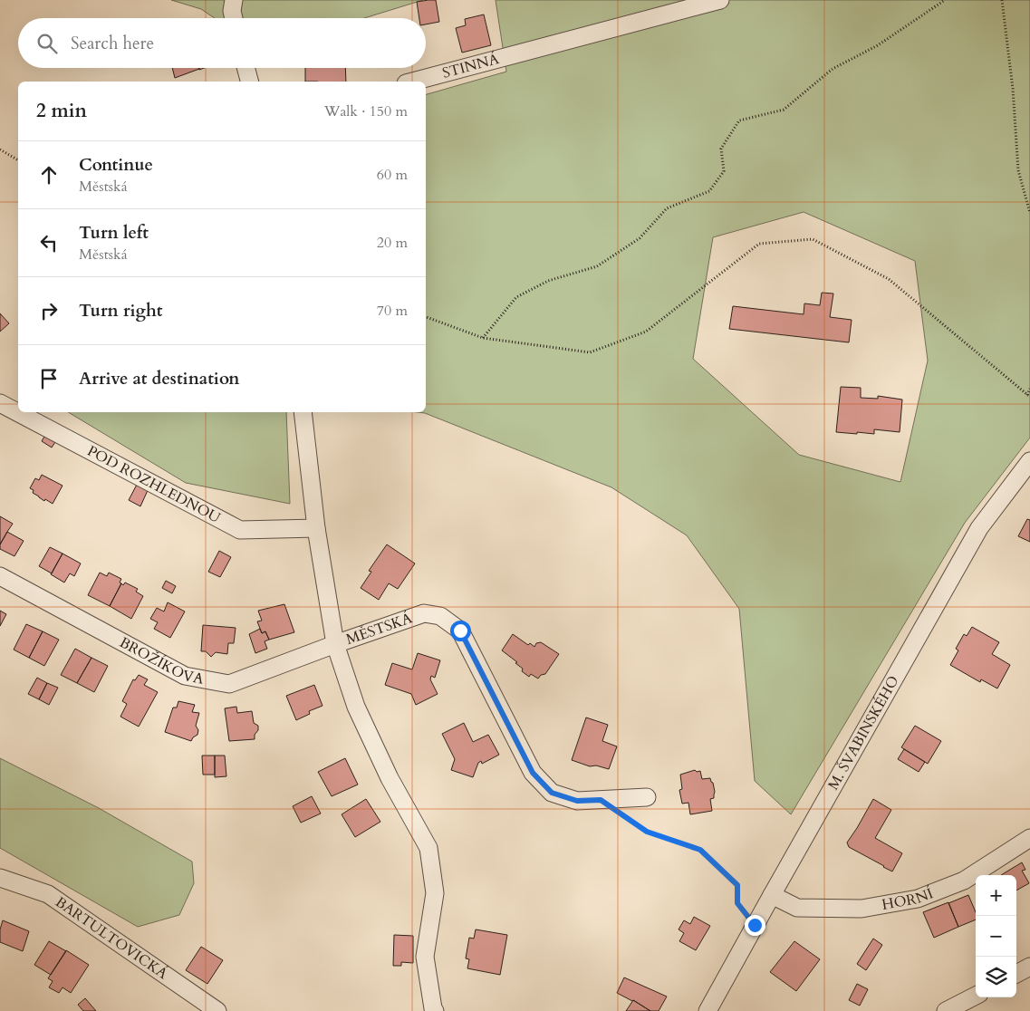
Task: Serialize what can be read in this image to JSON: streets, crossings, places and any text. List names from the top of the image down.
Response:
{
  "streets": {
    "street": [
      "STINNÁ",
      "POD ROZHLEDNOU",
      "MĚSTSKÁ",
      "BROŽÍKOVA",
      "M. ŠVABINSKÉHO",
      "HORNÍ",
      "BARTULTOVICKÁ"
    ]
  },
  "crossings": [
    ["POD ROZHLEDNOU", "MĚSTSKÁ"],
    ["MĚSTSKÁ", "BROŽÍKOVA"],
    ["M. ŠVABINSKÉHO", "HORNÍ"]
  ],
  "page": {
    "search": "Search here",
    "heading": ["2 min", "Walk · 150 m"],
    "list": [
      ["Continue", "Městská", "60 m"],
      ["Turn left", "Městská", "20 m"],
      ["Turn right", "70 m"],
      "Arrive at destination"
    ],
    "map_buttons": ["+", "−"]
  }
}
